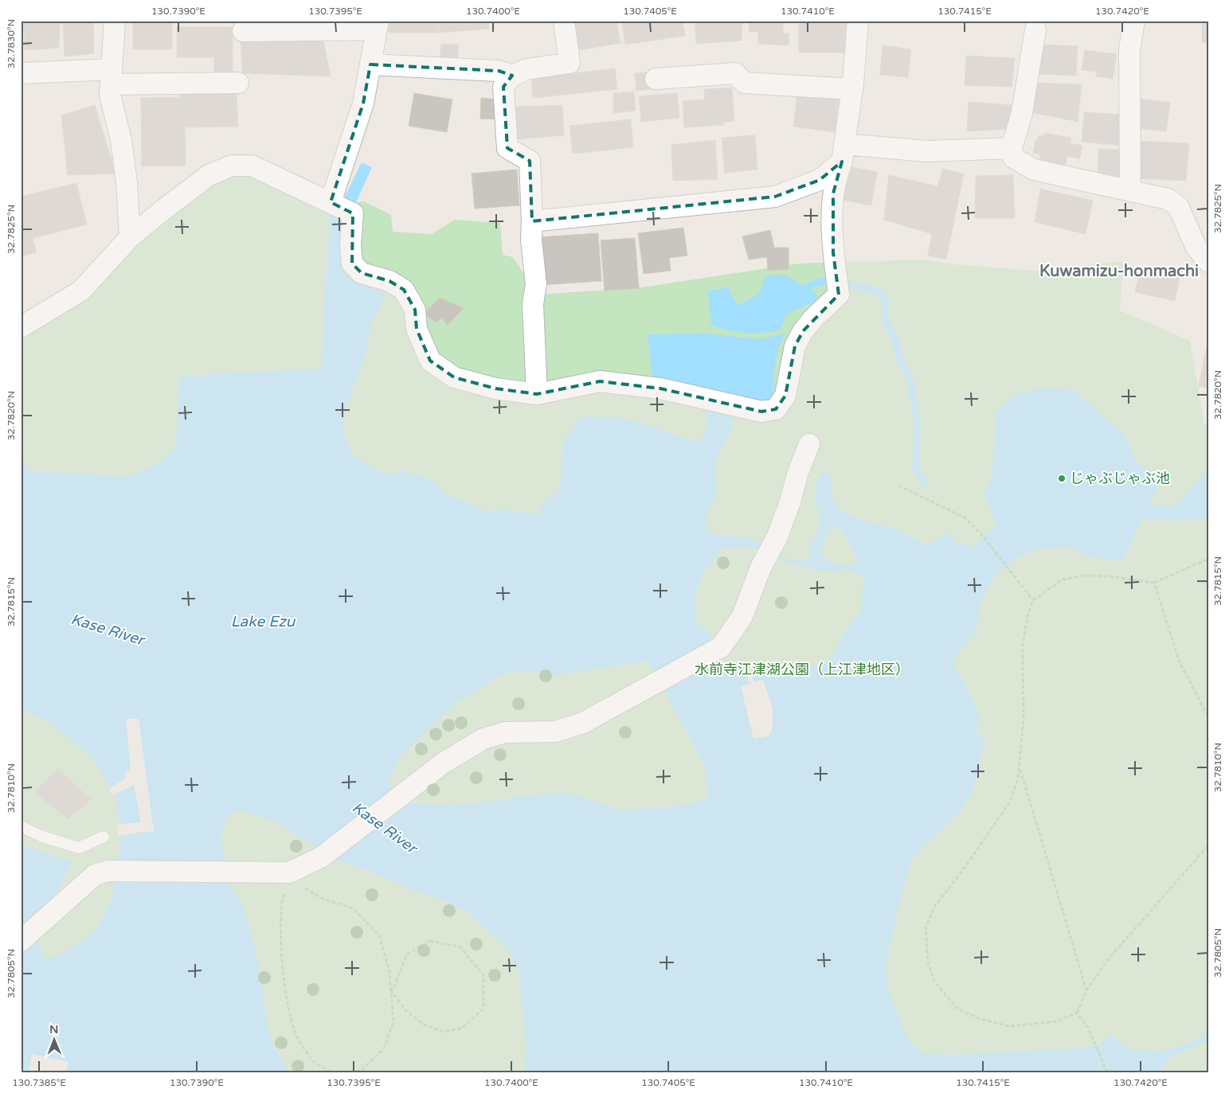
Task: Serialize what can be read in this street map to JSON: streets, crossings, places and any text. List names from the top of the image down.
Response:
{
  "districts": ["Kuwamizu-honmachi"],
  "water": ["Lake Ezu", "Kase River"],
  "parks": ["水前寺江津湖公園（上江津地区）"],
  "places": ["じゃぶじゃぶ池"],
  "north": "top",
  "coordinates": [
    "130.7390°E",
    "130.7395°E",
    "130.7400°E",
    "130.7405°E",
    "130.7410°E",
    "130.7415°E",
    "130.7420°E",
    "32.7830°N",
    "32.7825°N",
    "32.7820°N",
    "32.7815°N",
    "32.7810°N",
    "32.7805°N",
    "130.7385°E"
  ]
}
